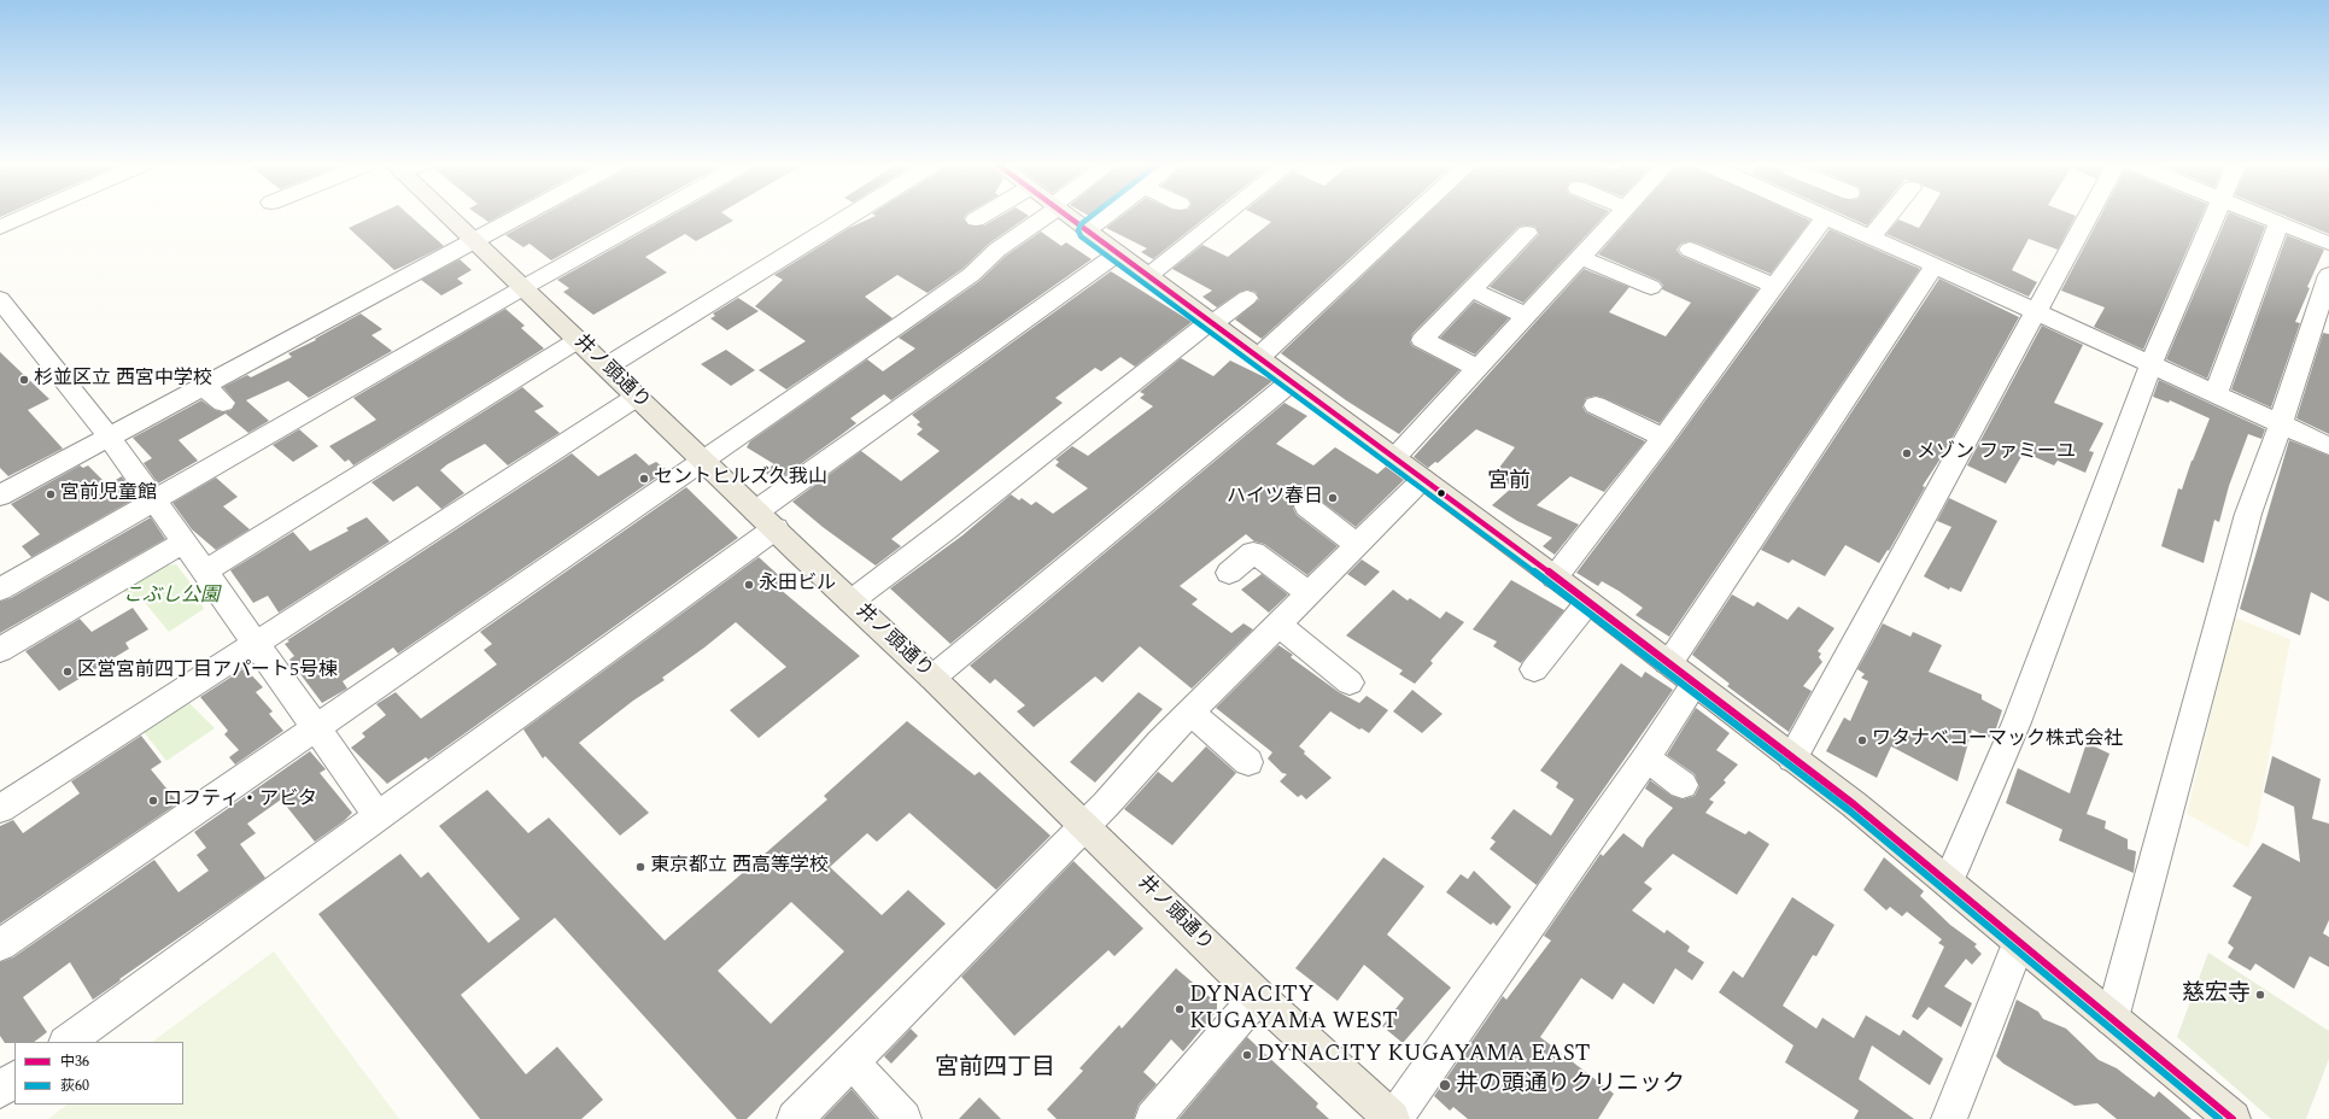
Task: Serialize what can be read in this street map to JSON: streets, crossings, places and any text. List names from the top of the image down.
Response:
{
  "streets": {
    "main road": ["井ノ頭通り"]
  },
  "districts": ["宮前", "宮前四丁目"],
  "parks": ["こぶし公園"],
  "places": [
    "杉並区立 西宮中学校",
    "メゾン ファミーユ",
    "セントヒルズ久我山",
    "宮前児童館",
    "ハイツ春日",
    "永田ビル",
    "区営宮前四丁目アパート5号棟",
    "ワタナベコーマック株式会社",
    "ロフティ・アビタ",
    "東京都立 西高等学校",
    "慈宏寺",
    "DYNACITY KUGAYAMA WEST",
    "DYNACITY KUGAYAMA EAST",
    "井の頭通りクリニック"
  ],
  "lines": ["transit line 中36", "transit line 荻60"],
  "legend": ["中36", "荻60"]
}
